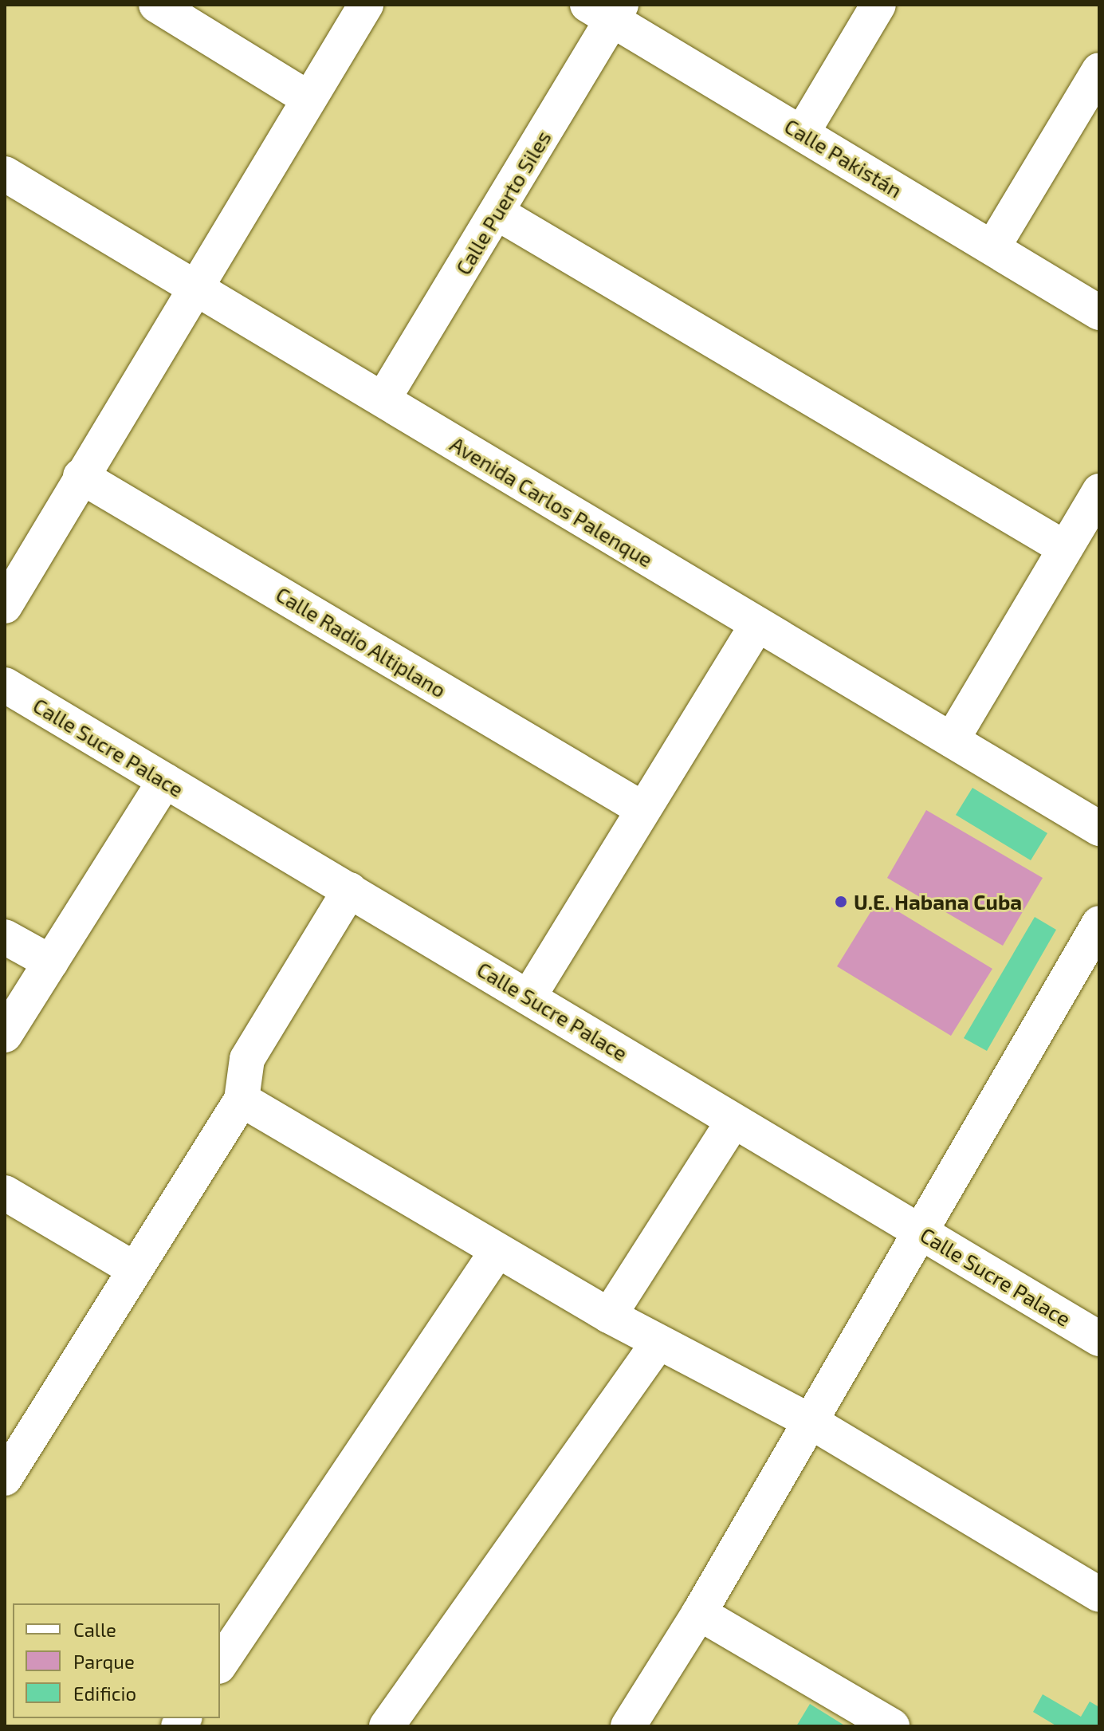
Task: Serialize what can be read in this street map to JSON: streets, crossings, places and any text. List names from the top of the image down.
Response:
{
  "streets": {
    "street": [
      "Calle Pakistán",
      "Calle Puerto Siles",
      "Avenida Carlos Palenque",
      "Calle Radio Altiplano",
      "Calle Sucre Palace"
    ]
  },
  "crossings": [
    ["Calle Pakistán", "Calle Puerto Siles"],
    ["Calle Puerto Siles", "Avenida Carlos Palenque"]
  ],
  "places": ["U.E. Habana Cuba"],
  "legend": ["Calle", "Parque", "Edificio"]
}
